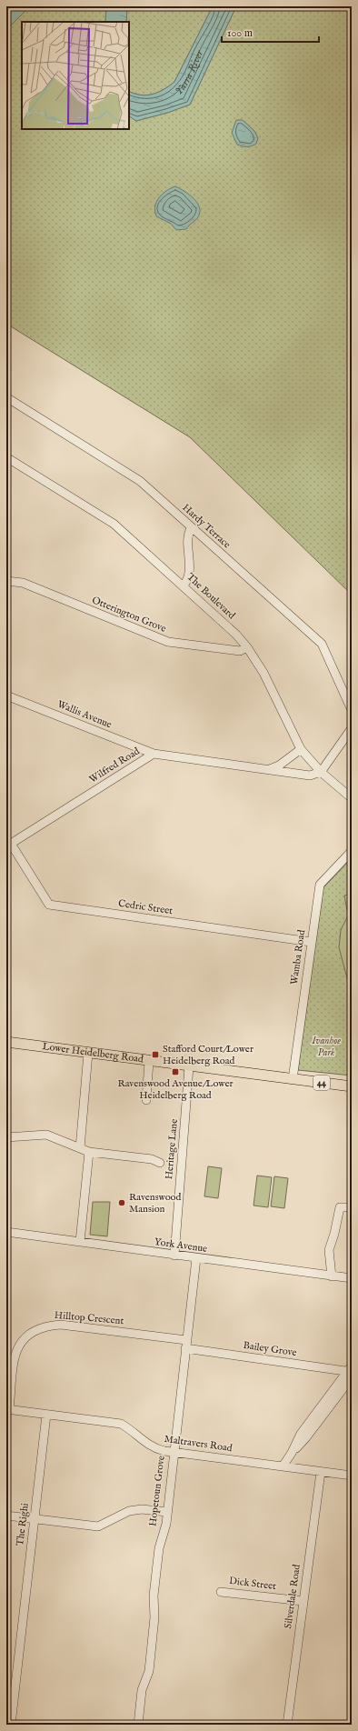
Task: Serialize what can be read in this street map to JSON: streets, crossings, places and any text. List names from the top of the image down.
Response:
{
  "streets": {
    "main road": ["Lower Heidelberg Road", "44"],
    "street": [
      "Hardy Terrace",
      "The Boulevard",
      "Otterington Grove",
      "Wallis Avenue",
      "Wilfred Road",
      "Cedric Street",
      "Wamba Road",
      "Heritage Lane",
      "York Avenue",
      "Hilltop Crescent",
      "Bailey Grove",
      "Maltravers Road",
      "Hopetoun Grove",
      "The Righi",
      "Dick Street",
      "Silverdale Road"
    ]
  },
  "crossings": [
    ["The Boulevard", "Otterington Grove"],
    ["The Boulevard", "Wilfred Road"],
    ["Wallis Avenue", "Wilfred Road"],
    ["Wilfred Road", "Cedric Street"],
    ["Cedric Street", "Wamba Road"],
    ["Wamba Road", "Lower Heidelberg Road"],
    ["Lower Heidelberg Road", "Heritage Lane"],
    ["Heritage Lane", "York Avenue"],
    ["York Avenue", "Hopetoun Grove"],
    ["Hilltop Crescent", "Maltravers Road"],
    ["Hilltop Crescent", "Hopetoun Grove"],
    ["Bailey Grove", "Hopetoun Grove"],
    ["Maltravers Road", "Hopetoun Grove"],
    ["Maltravers Road", "The Righi"],
    ["Maltravers Road", "Silverdale Road"],
    ["Dick Street", "Silverdale Road"]
  ],
  "water": ["Yarra River"],
  "parks": ["Ivanhoe Park"],
  "places": {
    "transit": ["Stafford Court/Lower Heidelberg Road", "Ravenswood Avenue/Lower Heidelberg Road"],
    "other": ["Ravenswood Mansion"]
  },
  "scale_bar": "100 m"
}
